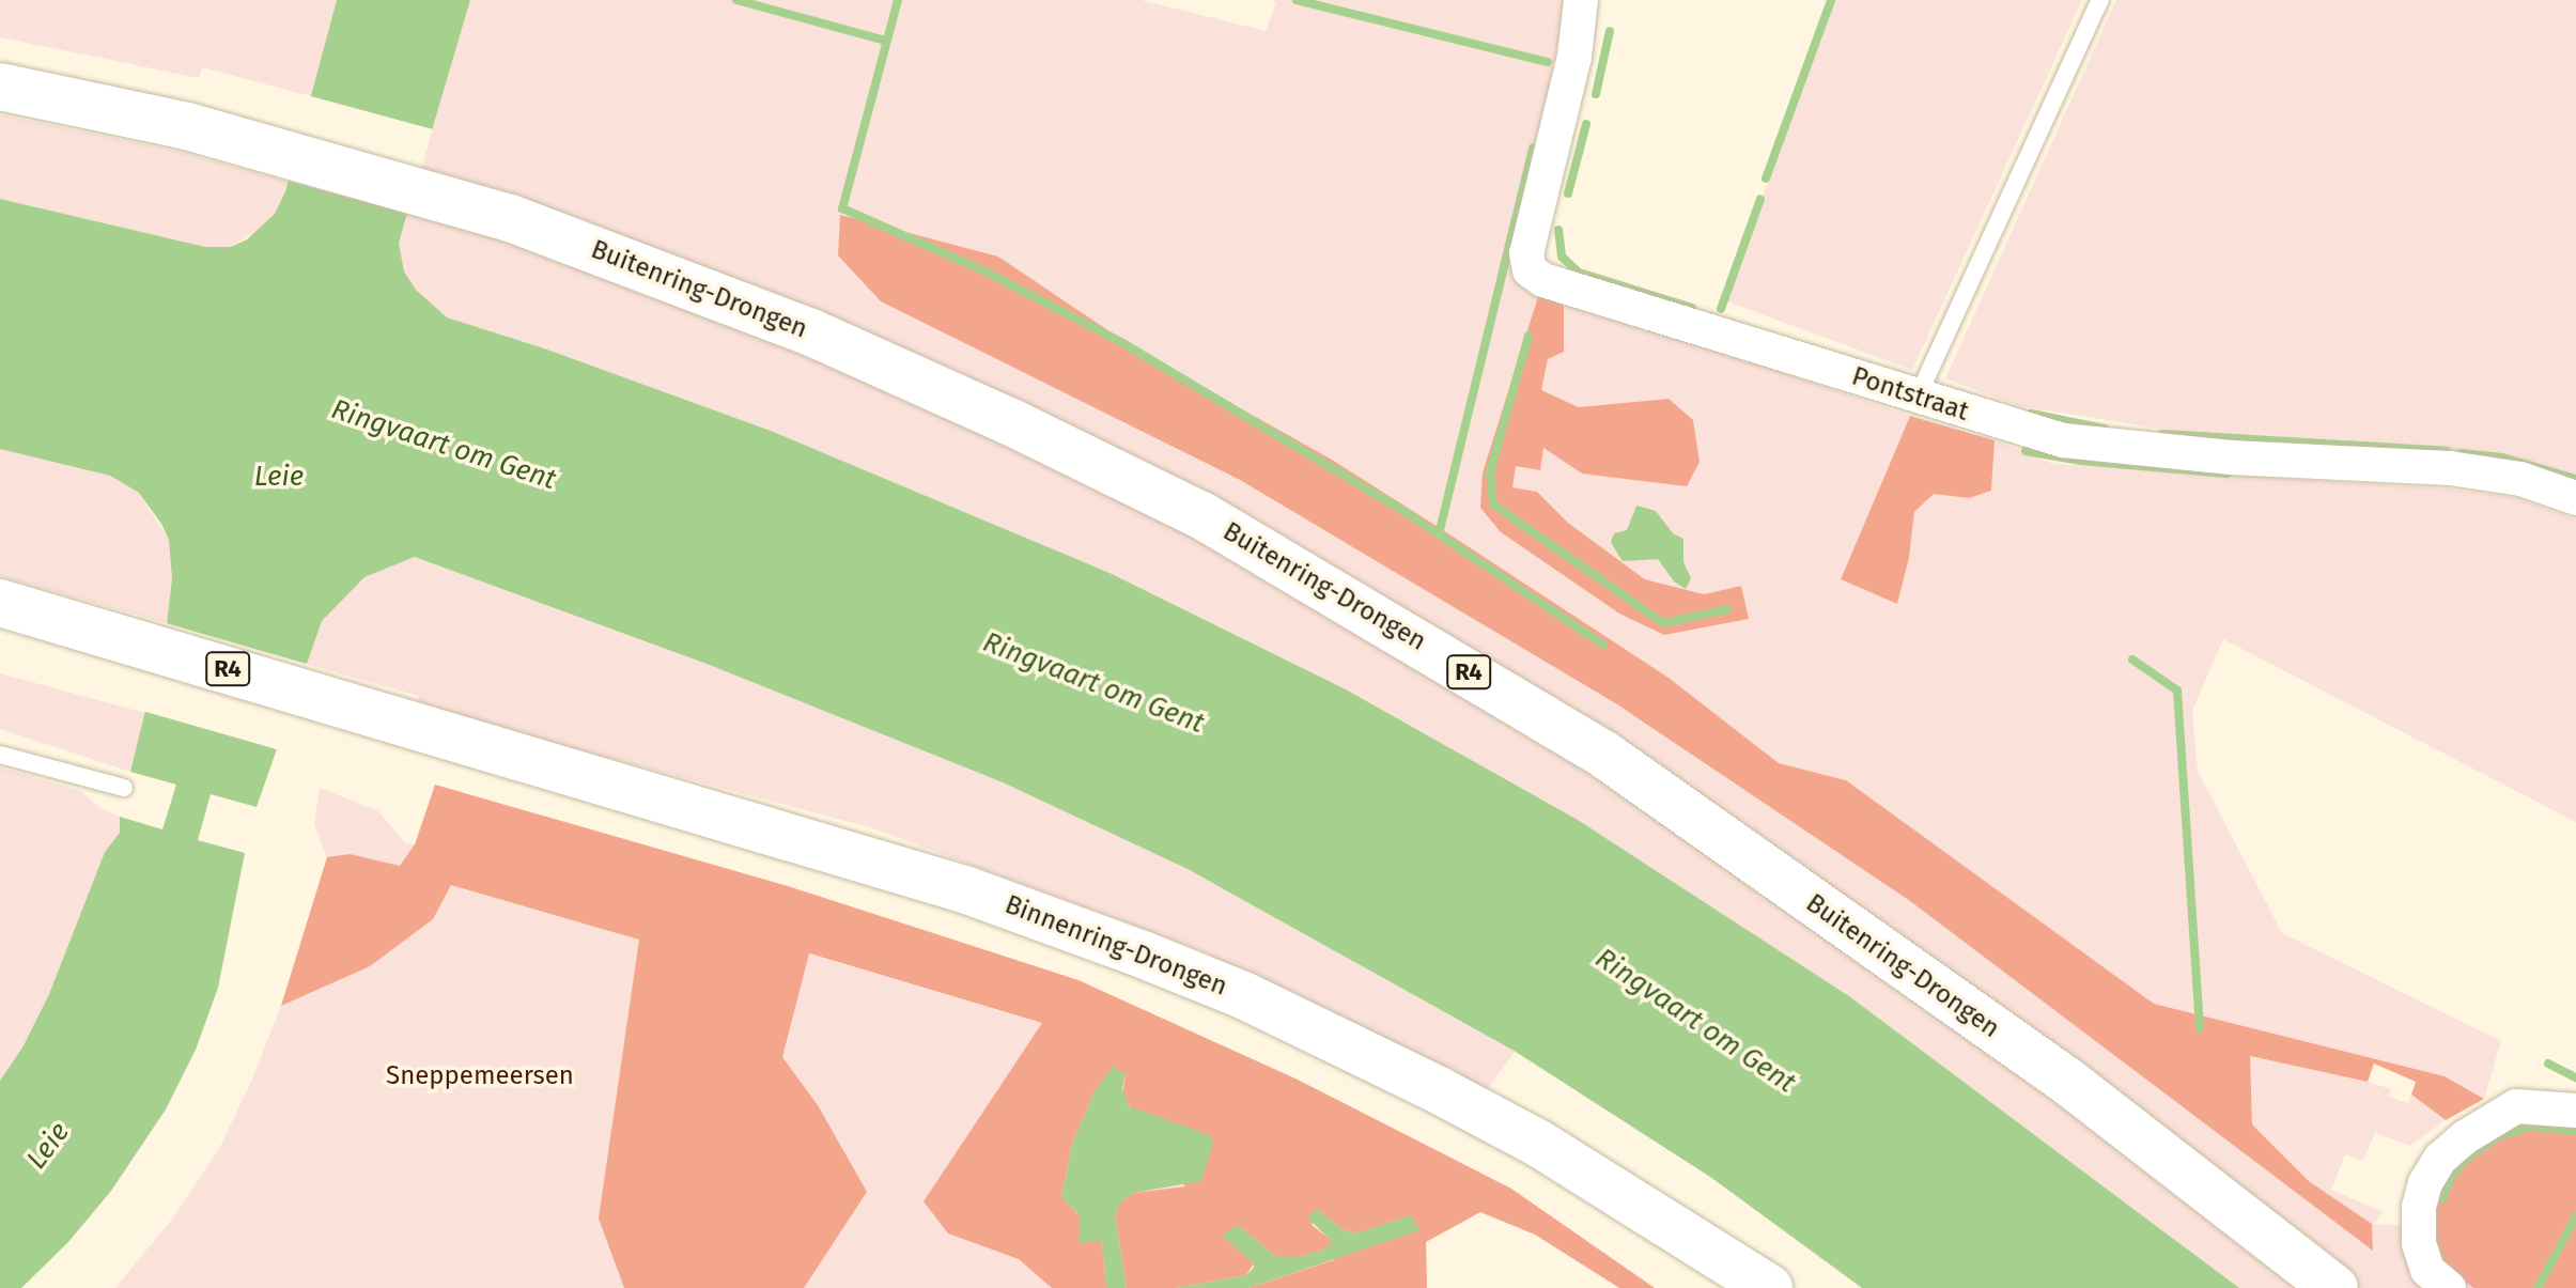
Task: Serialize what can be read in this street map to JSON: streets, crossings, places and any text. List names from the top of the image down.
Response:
{
  "streets": {
    "highway": ["Buitenring-Drongen", "R4", "Binnenring-Drongen"],
    "street": ["Pontstraat"]
  },
  "water": ["Ringvaart om Gent", "Leie"],
  "parks": ["Sneppemeersen"]
}
